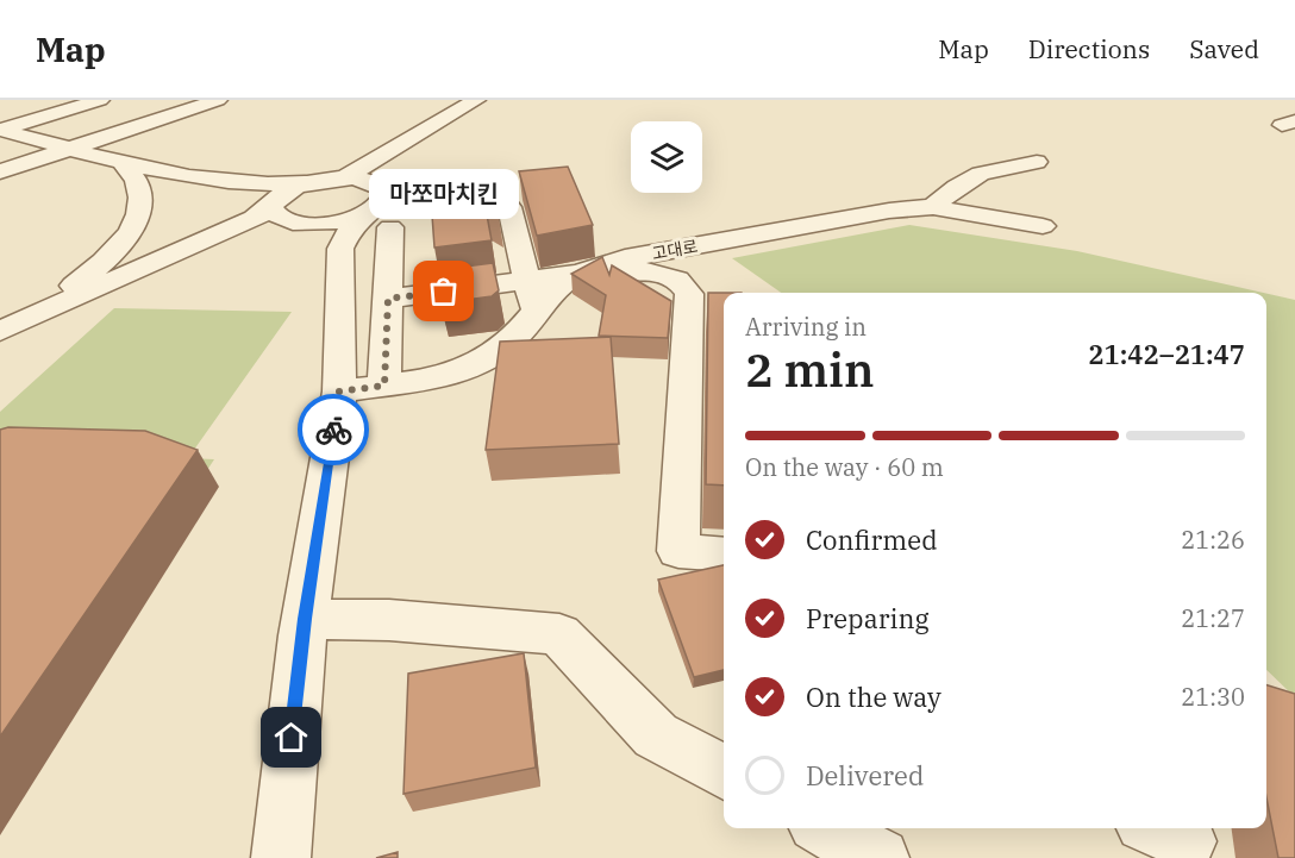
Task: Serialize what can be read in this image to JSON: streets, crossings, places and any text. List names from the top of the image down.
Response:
{
  "streets": {
    "street": ["고대로"]
  },
  "places": ["마쪼마치킨"],
  "page": {
    "header": "Map",
    "nav": ["Map", "Directions", "Saved"],
    "bubble": "마쪼마치킨",
    "heading": ["2 min", "Arriving in", "21:42–21:47"],
    "bar": "On the way · 60 m",
    "list": [
      ["Confirmed", "21:26"],
      ["Preparing", "21:27"],
      ["On the way", "21:30"],
      "Delivered"
    ]
  }
}
